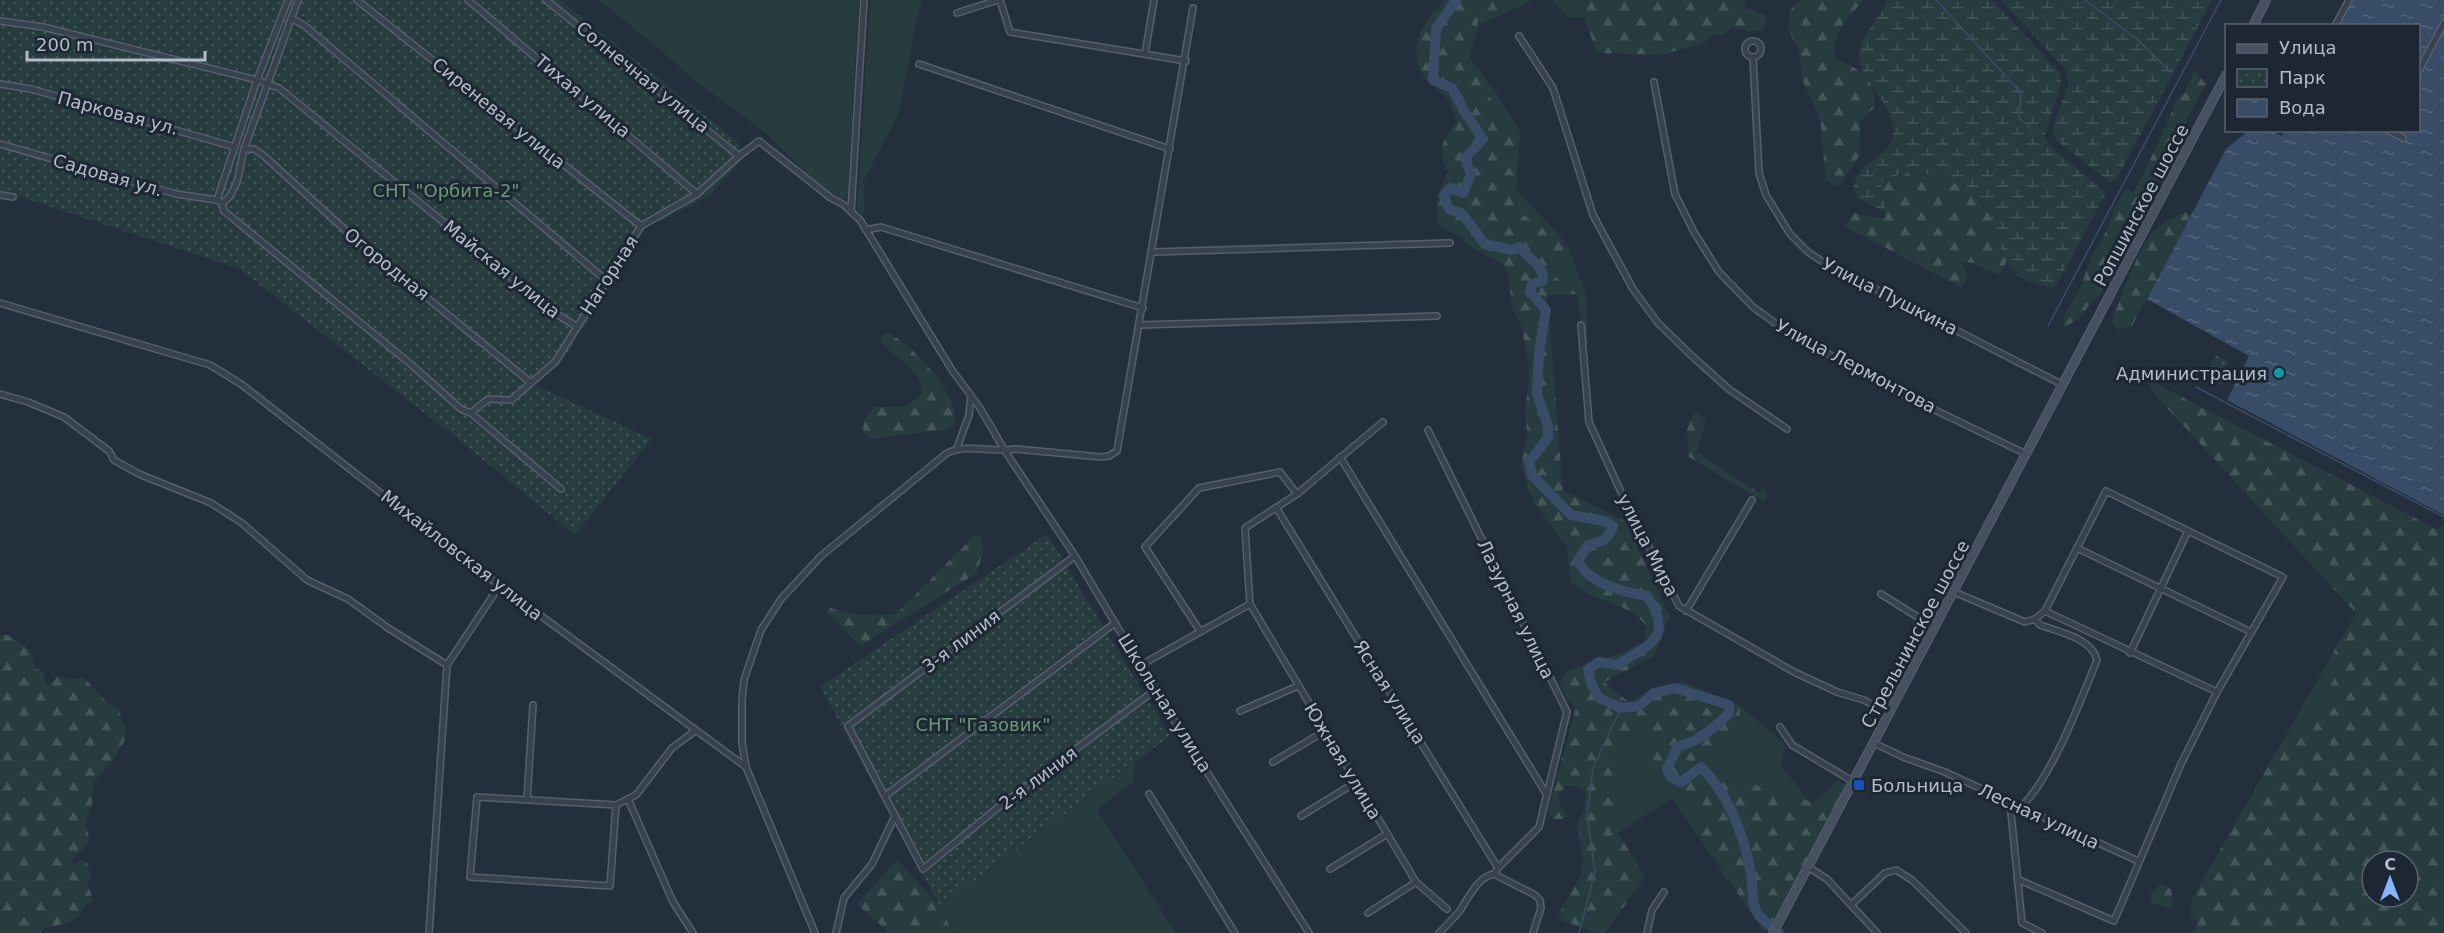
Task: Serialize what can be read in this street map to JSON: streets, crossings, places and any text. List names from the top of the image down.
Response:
{
  "streets": {
    "main road": ["Ропшинское шоссе", "Стрельнинское шоссе"],
    "street": [
      "Солнечная улица",
      "Тихая улица",
      "Парковая ул.",
      "Сиреневая улица",
      "Садовая ул.",
      "Огородная",
      "Майская улица",
      "Нагорная",
      "Улица Пушкина",
      "Улица Лермонтова",
      "улица Мира",
      "Михайловская улица",
      "Лазурная улица",
      "3-я линия",
      "Ясная улица",
      "Школьная улица",
      "Южная улица",
      "2-я линия",
      "Лесная улица"
    ]
  },
  "crossings": [
    ["Солнечная улица", "Нагорная"],
    ["Тихая улица", "Нагорная"],
    ["Сиреневая улица", "Нагорная"],
    ["Ропшинское шоссе", "Стрельнинское шоссе"],
    ["Огородная", "Нагорная"],
    ["Майская улица", "Нагорная"],
    ["Нагорная", "Школьная улица"],
    ["Улица Пушкина", "Стрельнинское шоссе"],
    ["Улица Лермонтова", "Стрельнинское шоссе"],
    ["улица Мира", "Стрельнинское шоссе"],
    ["Лазурная улица", "Ясная улица"],
    ["Стрельнинское шоссе", "Лесная улица"],
    ["3-я линия", "Школьная улица"],
    ["Школьная улица", "2-я линия"]
  ],
  "parks": ["СНТ \"Орбита-2\"", "СНТ \"Газовик\""],
  "places": {
    "other": ["Администрация"],
    "transit": ["Больница"]
  },
  "legend": ["Улица", "Парк", "Вода"],
  "scale_bar": "200 m",
  "north": "top"
}
